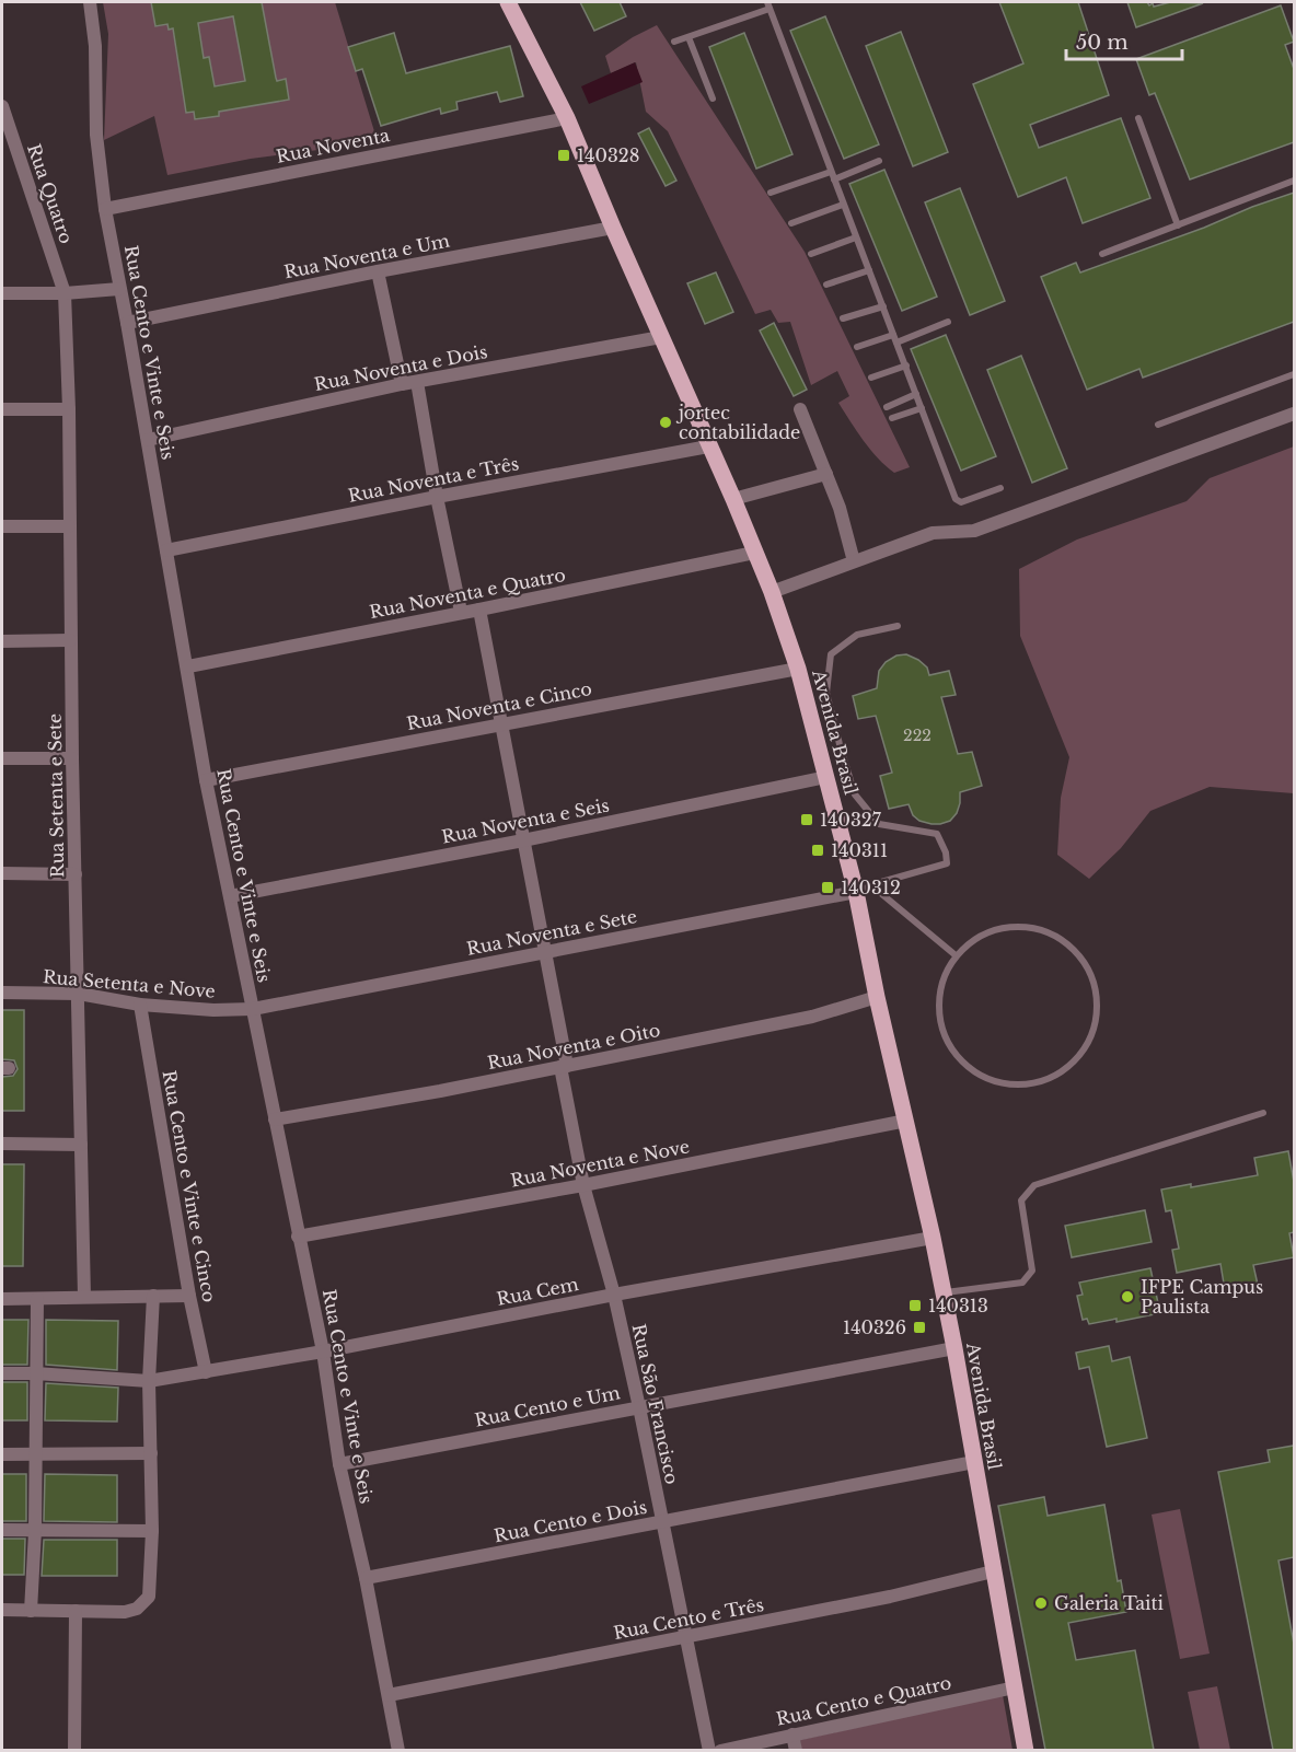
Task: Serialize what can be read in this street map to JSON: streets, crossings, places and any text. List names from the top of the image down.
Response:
{
  "streets": {
    "main road": ["Avenida Brasil"],
    "street": [
      "Rua Noventa",
      "Rua Quatro",
      "Rua Noventa e Um",
      "Rua Cento e Vinte e Seis",
      "Rua Noventa e Dois",
      "Rua Noventa e Três",
      "Rua Noventa e Quatro",
      "Rua Noventa e Cinco",
      "Rua Setenta e Sete",
      "Rua Noventa e Seis",
      "Rua Noventa e Sete",
      "Rua Setenta e Nove",
      "Rua Noventa e Oito",
      "Rua Noventa e Nove",
      "Rua Cento e Vinte e Cinco",
      "Rua Cem",
      "Rua São Francisco",
      "Rua Cento e Um",
      "Rua Cento e Dois",
      "Rua Cento e Três",
      "Rua Cento e Quatro"
    ]
  },
  "crossings": [
    ["Rua Noventa", "Rua Cento e Vinte e Seis"],
    ["Rua Noventa", "Avenida Brasil"],
    ["Rua Quatro", "Rua Setenta e Sete"],
    ["Rua Noventa e Um", "Rua Cento e Vinte e Seis"],
    ["Rua Noventa e Um", "Avenida Brasil"],
    ["Rua Cento e Vinte e Seis", "Rua Noventa e Dois"],
    ["Rua Cento e Vinte e Seis", "Rua Noventa e Três"],
    ["Rua Cento e Vinte e Seis", "Rua Noventa e Quatro"],
    ["Rua Cento e Vinte e Seis", "Rua Noventa e Cinco"],
    ["Rua Cento e Vinte e Seis", "Rua Noventa e Seis"],
    ["Rua Cento e Vinte e Seis", "Rua Noventa e Sete"],
    ["Rua Cento e Vinte e Seis", "Rua Setenta e Nove"],
    ["Rua Cento e Vinte e Seis", "Rua Noventa e Oito"],
    ["Rua Cento e Vinte e Seis", "Rua Noventa e Nove"],
    ["Rua Cento e Vinte e Seis", "Rua Cem"],
    ["Rua Cento e Vinte e Seis", "Rua Cento e Um"],
    ["Rua Cento e Vinte e Seis", "Rua Cento e Dois"],
    ["Rua Cento e Vinte e Seis", "Rua Cento e Três"],
    ["Rua Noventa e Dois", "Avenida Brasil"],
    ["Rua Noventa e Três", "Avenida Brasil"],
    ["Rua Noventa e Quatro", "Avenida Brasil"],
    ["Rua Noventa e Quatro", "Rua São Francisco"],
    ["Rua Noventa e Cinco", "Avenida Brasil"],
    ["Rua Noventa e Cinco", "Rua São Francisco"],
    ["Avenida Brasil", "Rua Noventa e Seis"],
    ["Avenida Brasil", "Rua Noventa e Sete"],
    ["Avenida Brasil", "Rua Noventa e Oito"],
    ["Avenida Brasil", "Rua Noventa e Nove"],
    ["Avenida Brasil", "Rua Cem"],
    ["Avenida Brasil", "Rua Cento e Um"],
    ["Avenida Brasil", "Rua Cento e Dois"],
    ["Avenida Brasil", "Rua Cento e Três"],
    ["Avenida Brasil", "Rua Cento e Quatro"],
    ["Rua Setenta e Sete", "Rua Setenta e Nove"],
    ["Rua Noventa e Seis", "Rua São Francisco"],
    ["Rua Noventa e Sete", "Rua Setenta e Nove"],
    ["Rua Noventa e Sete", "Rua São Francisco"],
    ["Rua Setenta e Nove", "Rua Cento e Vinte e Cinco"],
    ["Rua Noventa e Oito", "Rua São Francisco"],
    ["Rua Noventa e Nove", "Rua São Francisco"],
    ["Rua Cento e Vinte e Cinco", "Rua Cem"],
    ["Rua Cem", "Rua São Francisco"],
    ["Rua São Francisco", "Rua Cento e Um"],
    ["Rua São Francisco", "Rua Cento e Dois"],
    ["Rua São Francisco", "Rua Cento e Três"]
  ],
  "places": {
    "transit": [
      "140328",
      "140327",
      "140311",
      "140312",
      "140313",
      "140326"
    ],
    "other": ["jortec contabilidade", "IFPE Campus Paulista", "Galeria Taiti"]
  },
  "house_numbers": ["222"],
  "scale_bar": "50 m"
}
